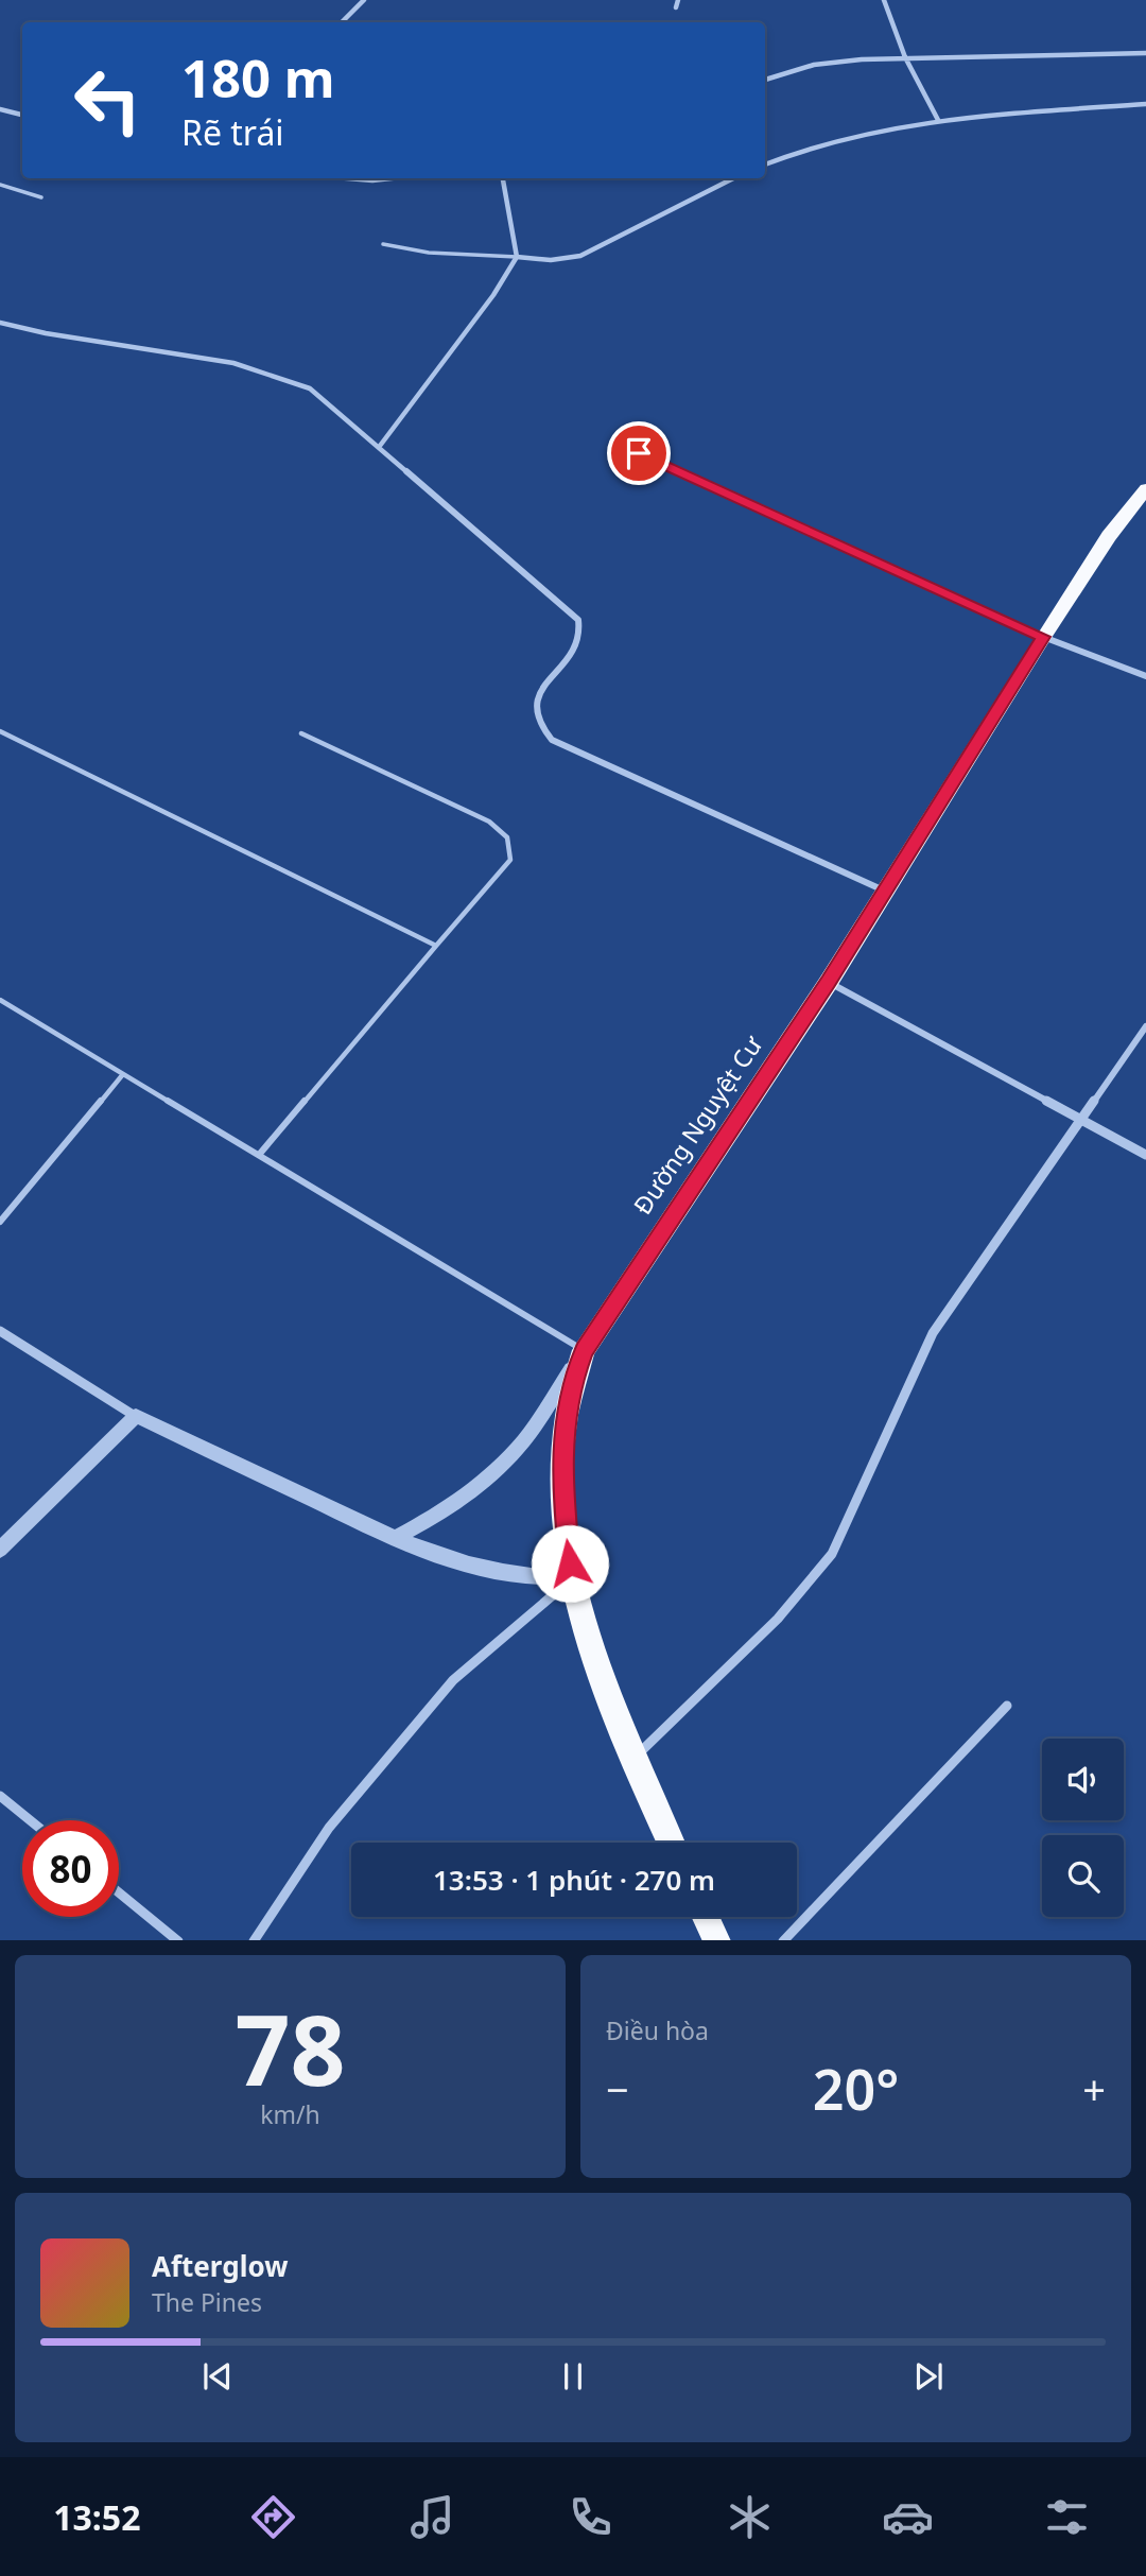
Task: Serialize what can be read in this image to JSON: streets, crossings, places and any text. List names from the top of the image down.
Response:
{
  "streets": {
    "highway": ["Đường Nguyệt Cư"]
  },
  "page": {
    "turn": ["180 m", "Rẽ trái"],
    "limit": "80",
    "trip": "13:53 · 1 phút · 270 m",
    "tile": [
      ["78", "km/h"],
      "Điều hòa"
    ],
    "heat": ["−", "20°", "+"],
    "song": ["Afterglow", "The Pines"],
    "tabs": "13:52"
  }
}
